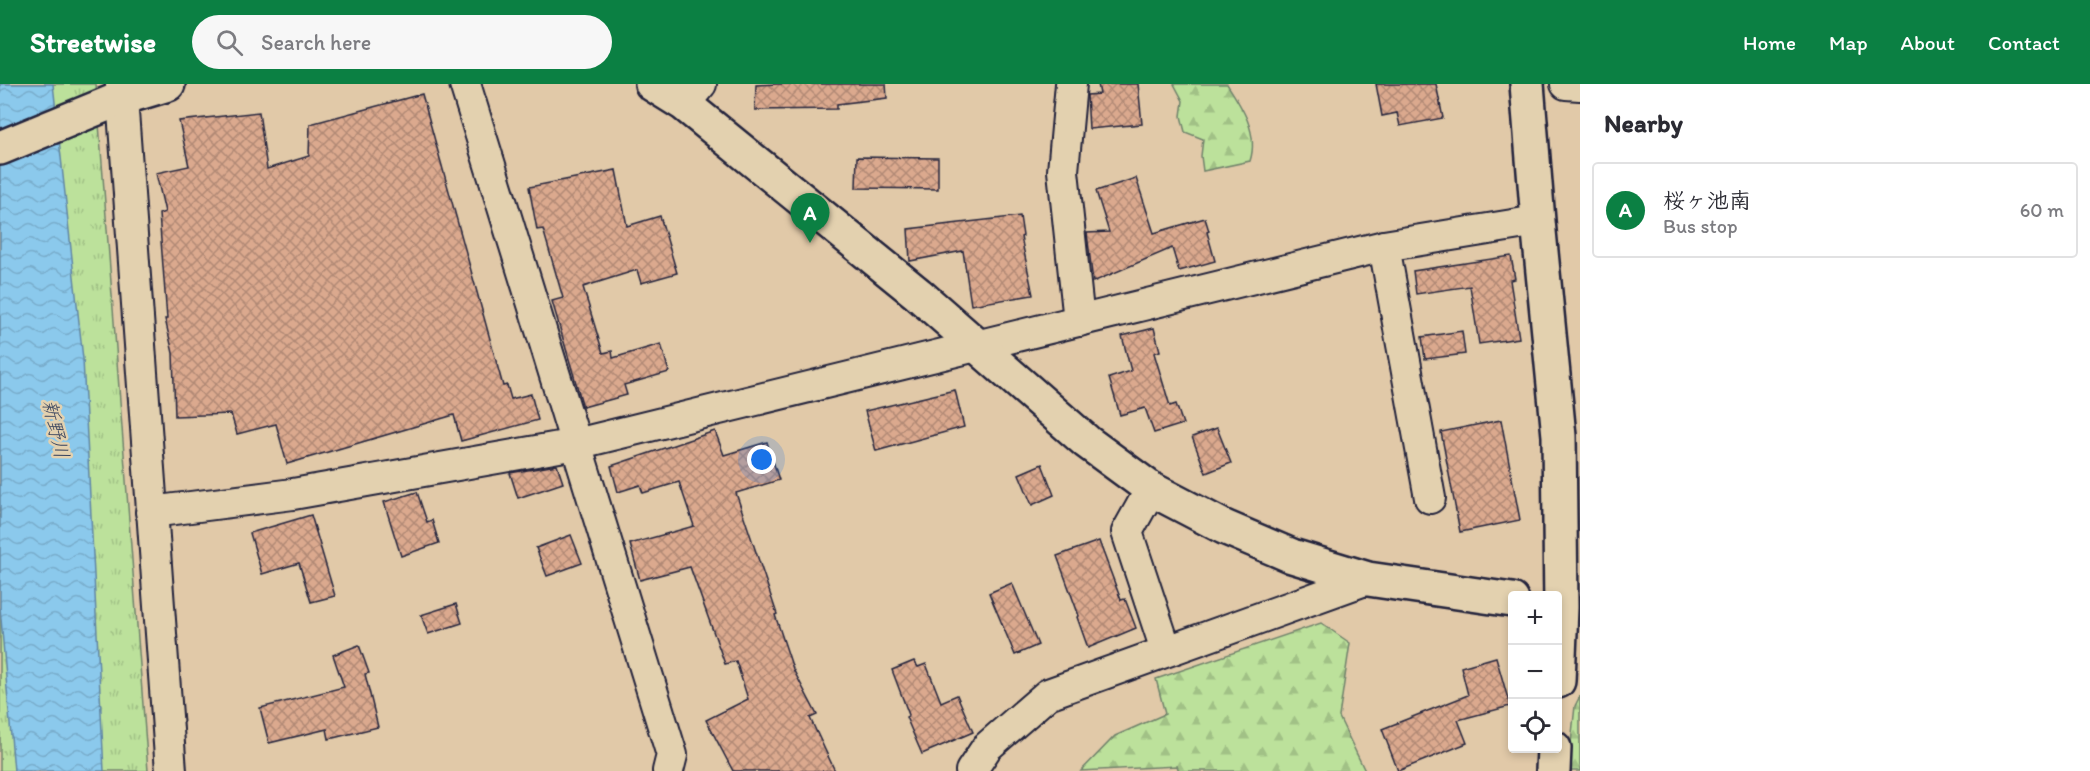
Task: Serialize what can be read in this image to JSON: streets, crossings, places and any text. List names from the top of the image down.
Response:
{
  "water": ["新野川"],
  "page": {
    "header": "Streetwise",
    "search": "Search here",
    "nav": [
      "Home",
      "Map",
      "About",
      "Contact"
    ],
    "heading": "Nearby",
    "list": [
      {
        "mark": "A",
        "name": "桜ヶ池南",
        "note": "Bus stop",
        "value": "60 m"
      }
    ],
    "pins": "A",
    "map_buttons": ["+", "−"]
  }
}
